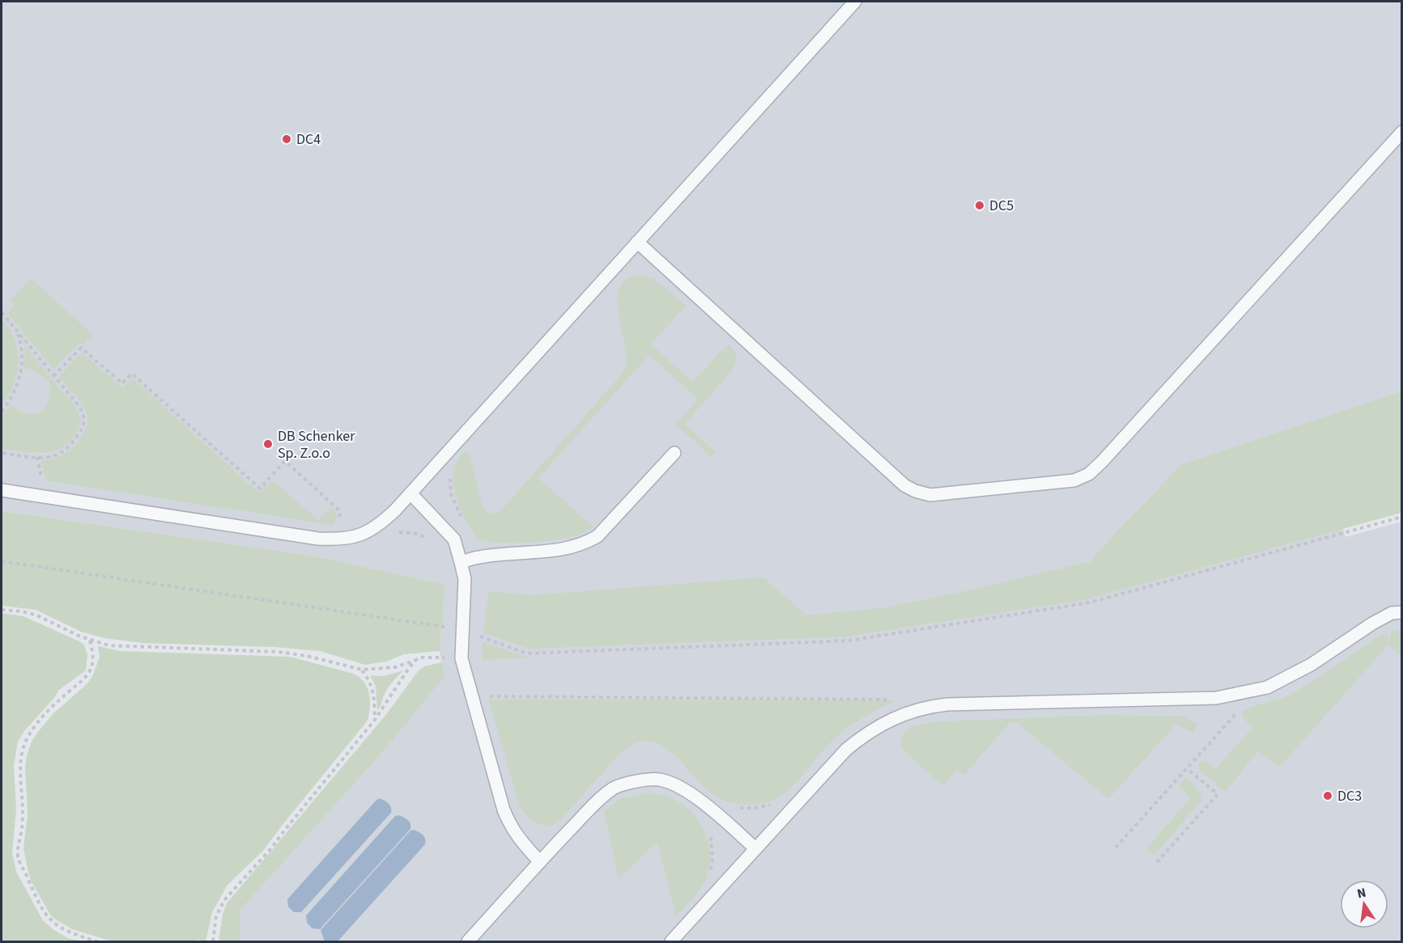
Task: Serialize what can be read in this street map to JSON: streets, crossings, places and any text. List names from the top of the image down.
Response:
{
  "places": [
    "DC4",
    "DC5",
    "DB Schenker Sp. Z.o.o",
    "DC3"
  ],
  "north": "top"
}
